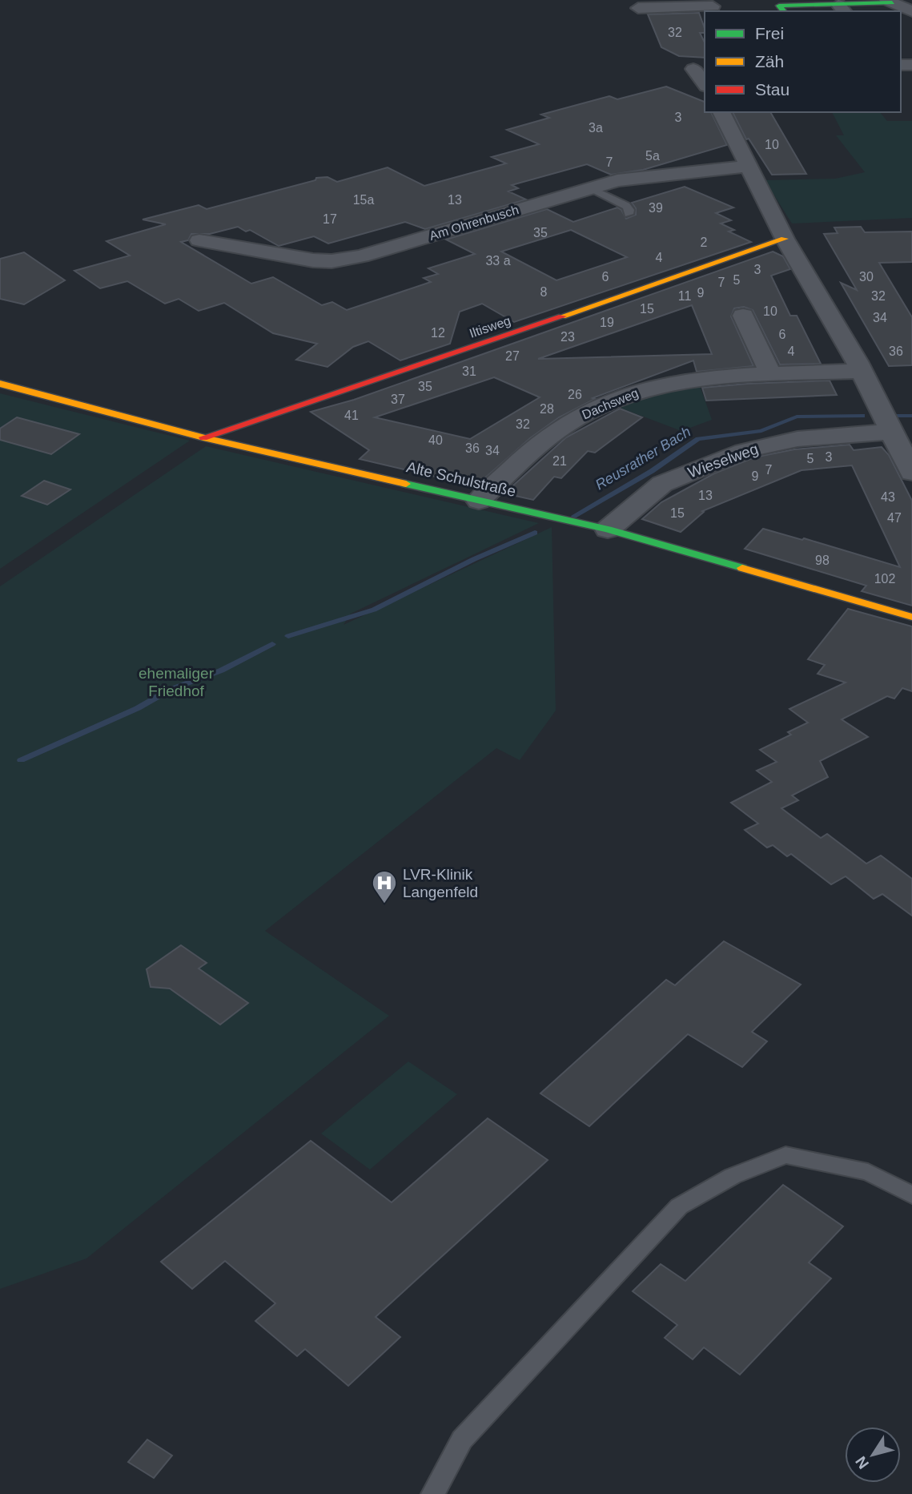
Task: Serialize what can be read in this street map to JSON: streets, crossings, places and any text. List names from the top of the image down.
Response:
{
  "streets": {
    "street": [
      "Am Ohrenbusch",
      "Iltisweg",
      "Dachsweg",
      "Wieselweg",
      "Alte Schulstraße"
    ]
  },
  "crossings": [
    ["Iltisweg", "Alte Schulstraße"],
    ["Dachsweg", "Alte Schulstraße"],
    ["Wieselweg", "Alte Schulstraße"]
  ],
  "water": ["Reusrather Bach"],
  "parks": ["ehemaliger Friedhof"],
  "places": {
    "hospital": ["LVR-Klinik Langenfeld"]
  },
  "house_numbers": [
    "32",
    "3",
    "3a",
    "10",
    "5a",
    "7",
    "15a",
    "13",
    "39",
    "17",
    "35",
    "2",
    "4",
    "33 a",
    "3",
    "6",
    "30",
    "5",
    "7",
    "8",
    "9",
    "11",
    "32",
    "15",
    "10",
    "34",
    "19",
    "12",
    "6",
    "23",
    "4",
    "36",
    "27",
    "31",
    "35",
    "26",
    "37",
    "28",
    "41",
    "32",
    "40",
    "36",
    "34",
    "3",
    "5",
    "21",
    "7",
    "9",
    "13",
    "43",
    "15",
    "47",
    "98",
    "102"
  ],
  "legend": ["Frei", "Zäh", "Stau"],
  "north": "bottom left"
}
